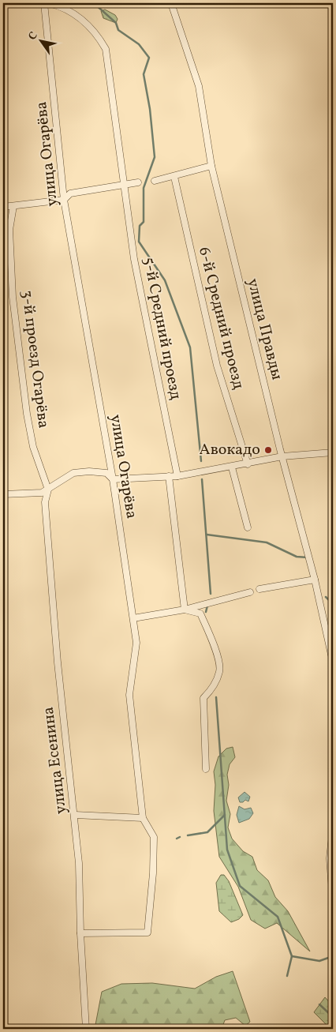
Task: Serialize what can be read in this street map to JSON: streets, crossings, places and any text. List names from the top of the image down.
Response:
{
  "streets": {
    "street": [
      "улица Огарёва",
      "6-й Средний проезд",
      "5-й Средний проезд",
      "улица Правды",
      "3-й проезд Огарёва",
      "улица Есенина"
    ]
  },
  "crossings": [
    ["улица Огарёва", "улица Есенина"],
    ["3-й проезд Огарёва", "улица Есенина"]
  ],
  "places": ["Авокадо"],
  "north": "top left"
}
